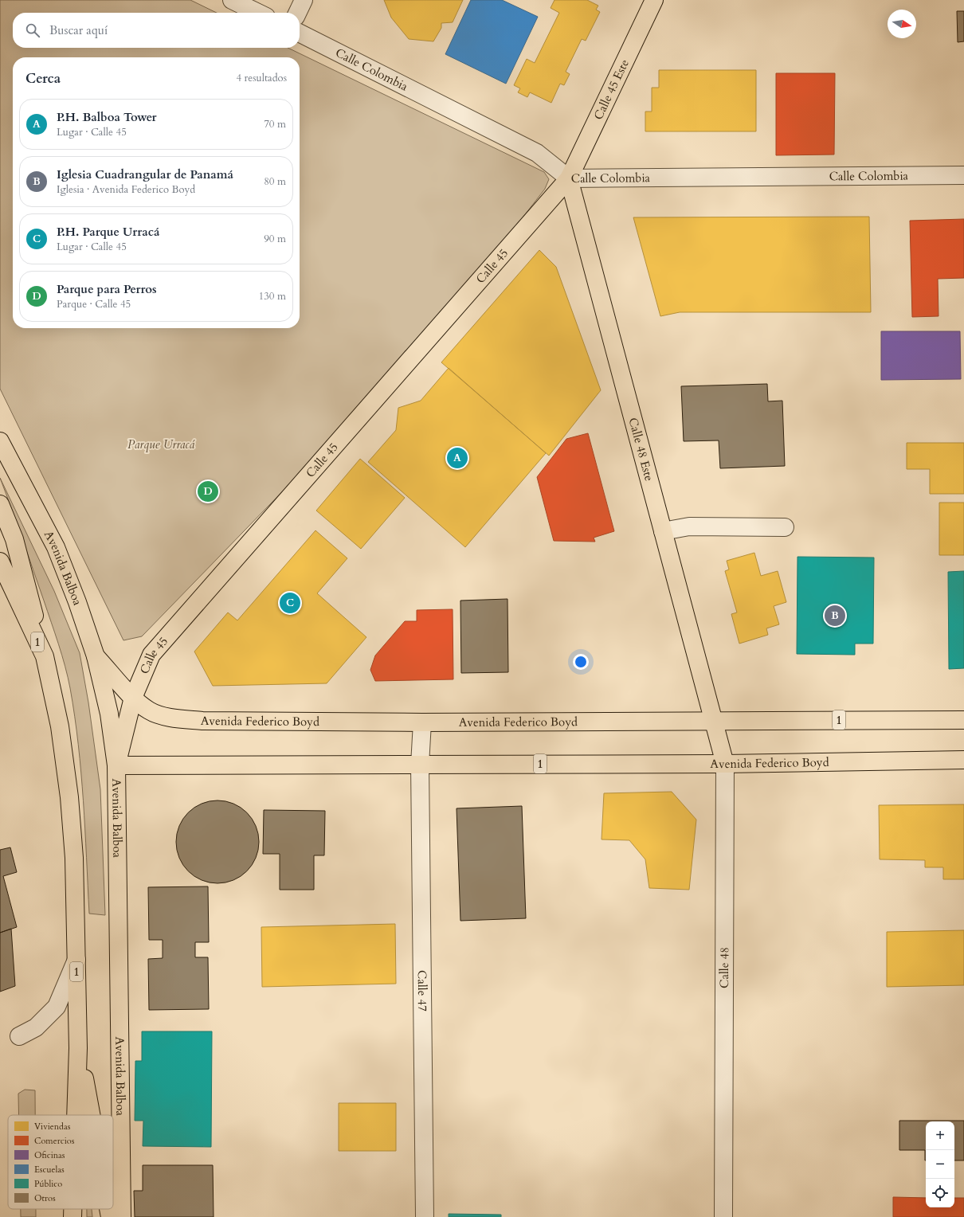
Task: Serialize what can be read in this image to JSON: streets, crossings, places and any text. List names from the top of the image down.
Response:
{
  "streets": {
    "main road": [
      "Calle 45 Este",
      "Calle 45",
      "Calle 48 Este",
      "Avenida Balboa",
      "1",
      "Avenida Federico Boyd",
      "Calle 48"
    ],
    "street": ["Calle Colombia", "Calle 47"]
  },
  "crossings": [
    ["Calle Colombia", "Calle 45 Este"],
    ["Calle Colombia", "Calle 45"],
    ["Calle Colombia", "Calle 48 Este"],
    ["Calle 45 Este", "Calle 45"],
    ["Calle 45 Este", "Calle 48 Este"],
    ["Calle 45", "Calle 48 Este"],
    ["Calle 45", "Avenida Balboa"],
    ["Calle 45", "Avenida Federico Boyd"],
    ["Calle 48 Este", "Avenida Federico Boyd"],
    ["Calle 48 Este", "Calle 48"],
    ["Avenida Balboa", "Avenida Federico Boyd"],
    ["Avenida Federico Boyd", "Calle 48"],
    ["Avenida Federico Boyd", "Calle 47"]
  ],
  "parks": ["Parque Urracá"],
  "legend": [
    "Viviendas",
    "Comercios",
    "Oficinas",
    "Escuelas",
    "Público",
    "Otros"
  ],
  "north": "right",
  "page": {
    "search": "Buscar aquí",
    "heading": ["Cerca", "4 resultados"],
    "list": [
      {
        "mark": "A",
        "name": "P.H. Balboa Tower",
        "note": "Lugar · Calle 45",
        "value": "70 m"
      },
      {
        "mark": "B",
        "name": "Iglesia Cuadrangular de Panamá",
        "note": "Iglesia · Avenida Federico Boyd",
        "value": "80 m"
      },
      {
        "mark": "C",
        "name": "P.H. Parque Urracá",
        "note": "Lugar · Calle 45",
        "value": "90 m"
      },
      {
        "mark": "D",
        "name": "Parque para Perros",
        "note": "Parque · Calle 45",
        "value": "130 m"
      }
    ],
    "pins": [
      "A",
      "D",
      "C",
      "B"
    ],
    "map_buttons": ["+", "−"]
  }
}
